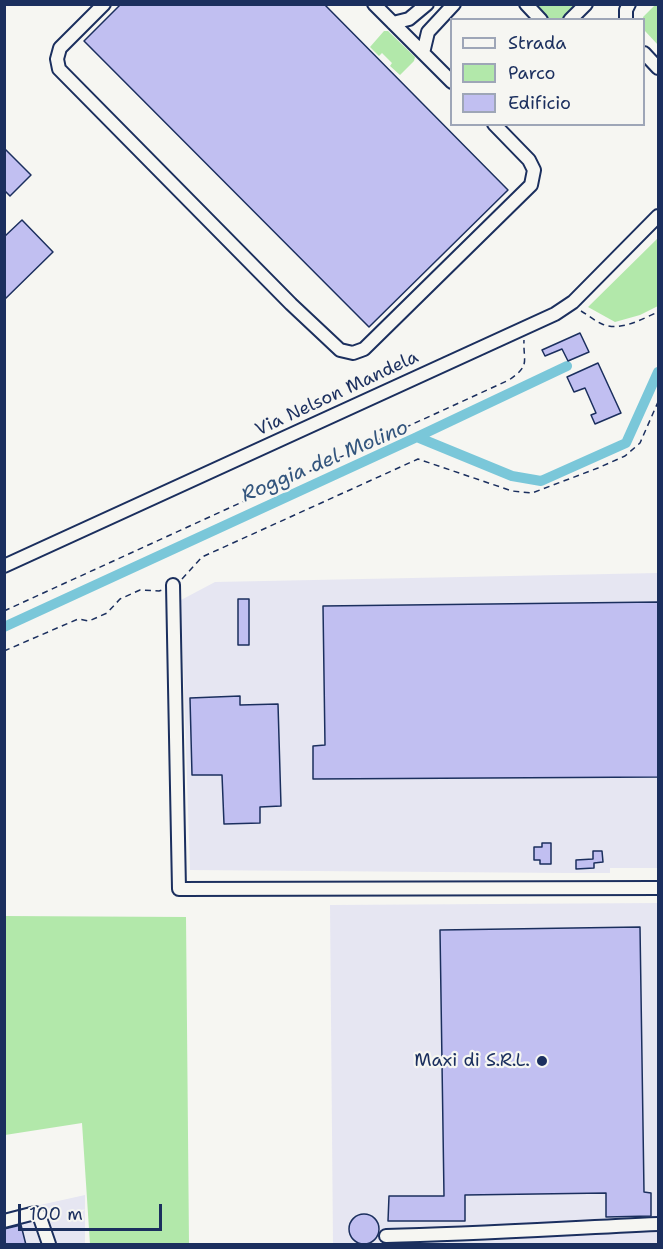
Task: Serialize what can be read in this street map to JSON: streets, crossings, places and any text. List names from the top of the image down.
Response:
{
  "streets": {
    "street": ["Via Nelson Mandela"]
  },
  "water": ["Roggia del Molino"],
  "places": ["Maxi di S.R.L."],
  "legend": ["Strada", "Parco", "Edificio"],
  "scale_bar": "100 m"
}
